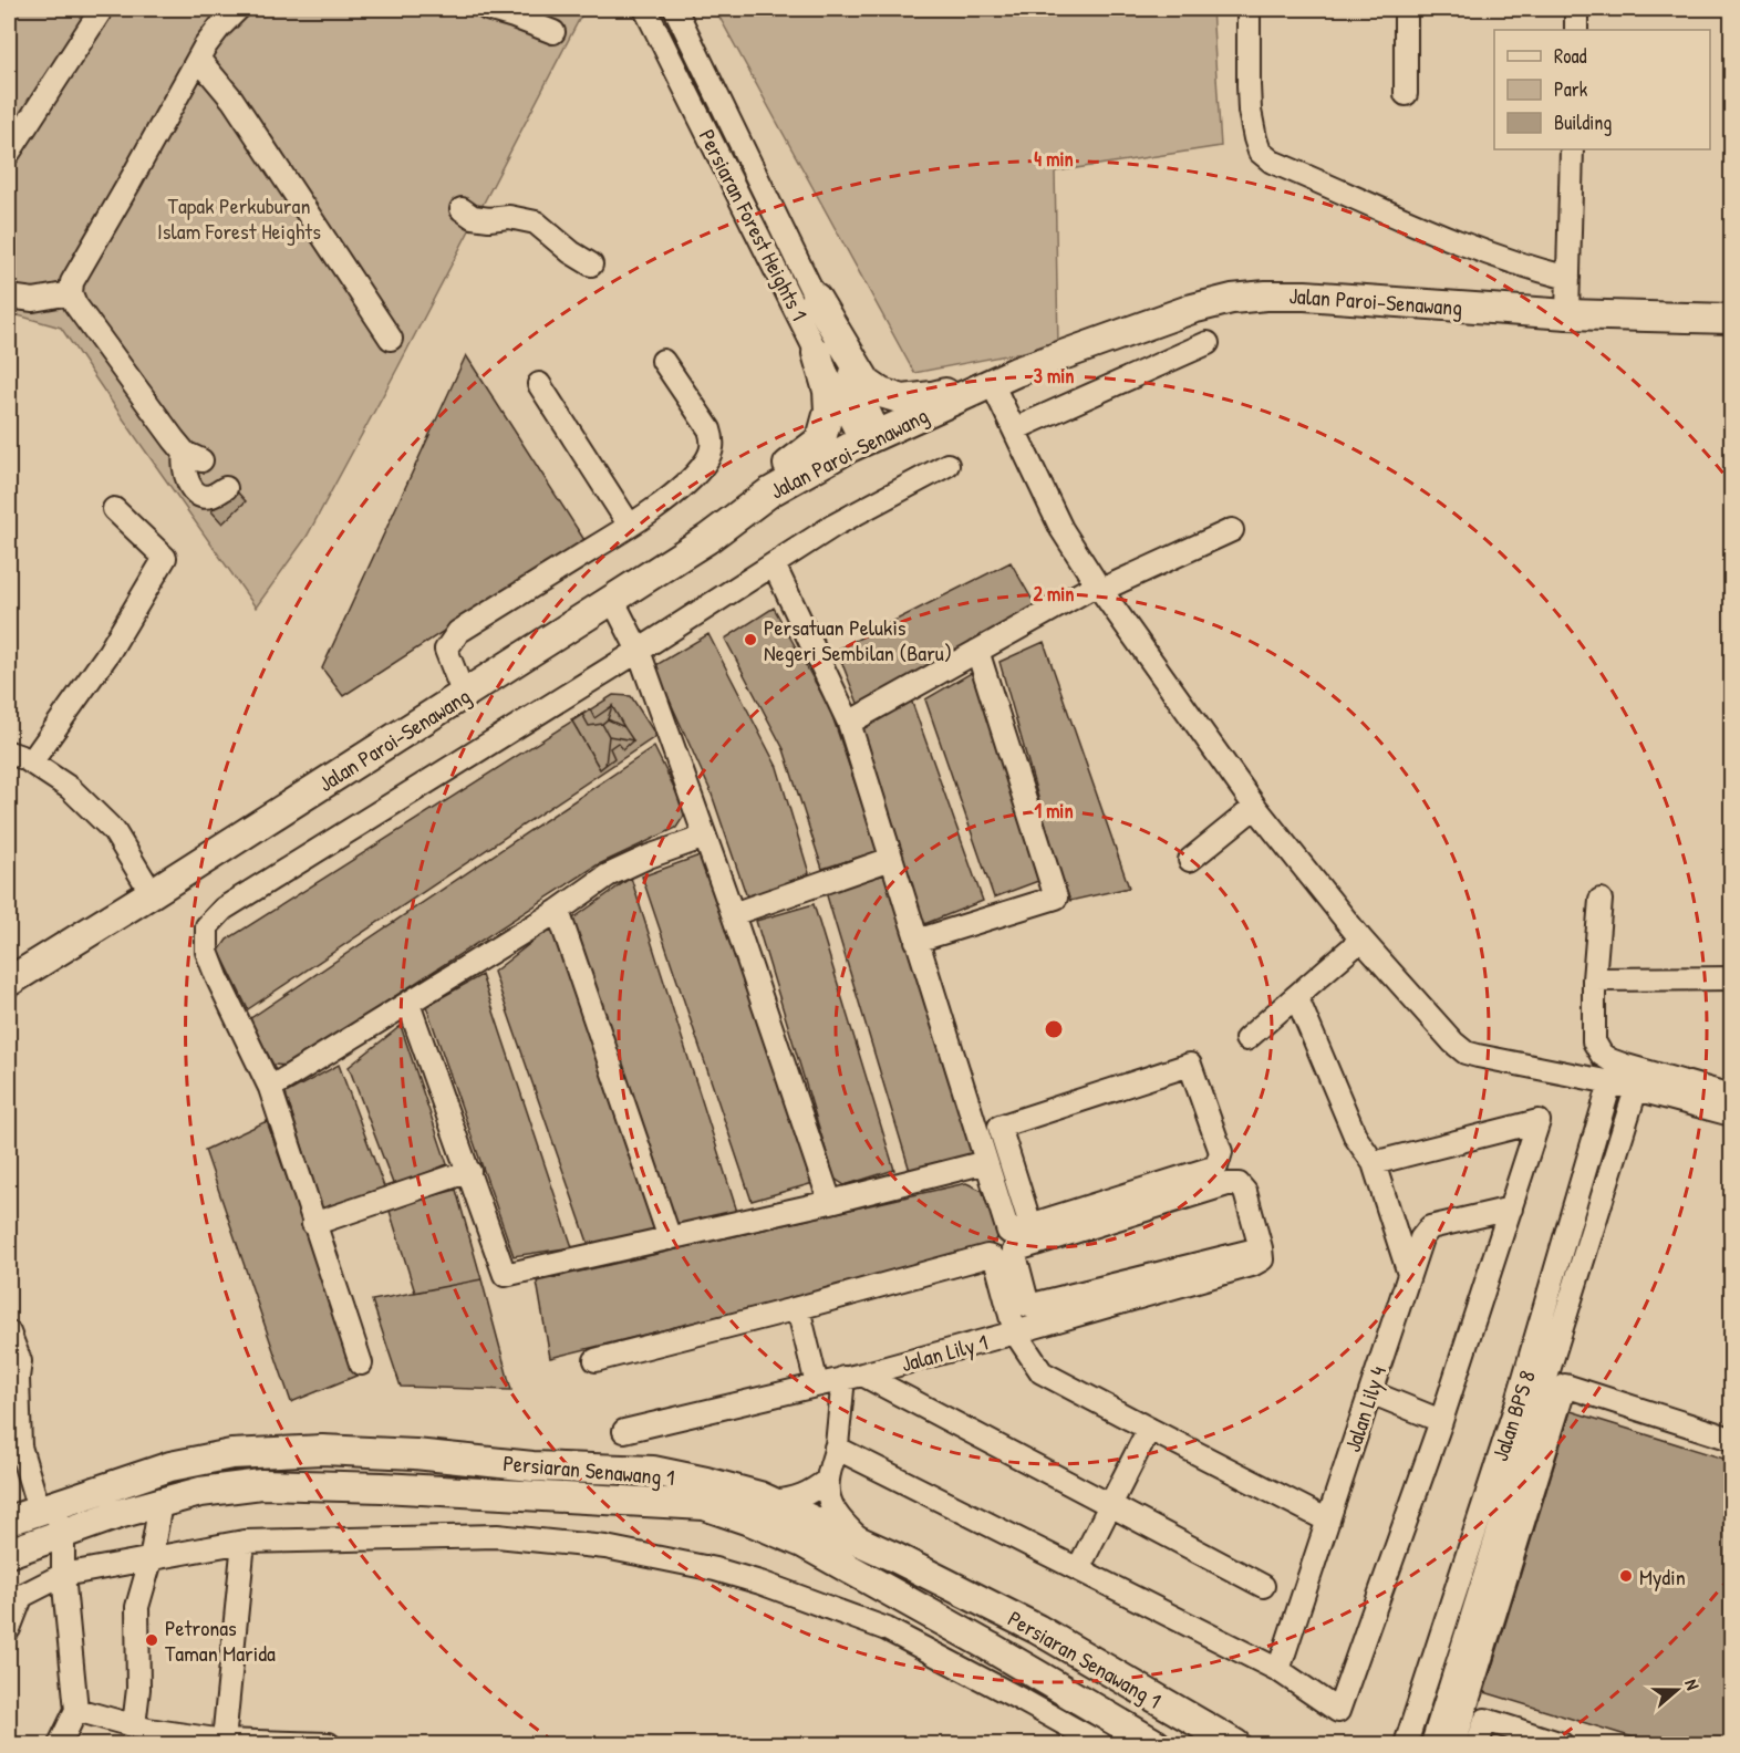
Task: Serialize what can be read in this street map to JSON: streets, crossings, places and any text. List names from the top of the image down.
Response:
{
  "streets": {
    "main road": ["Jalan Paroi-Senawang", "Persiaran Senawang 1"],
    "street": [
      "Persiaran Forest Heights 1",
      "Jalan Lily 1",
      "Jalan Lily 4",
      "Jalan BPS 8"
    ]
  },
  "crossings": [
    ["Persiaran Forest Heights 1", "Jalan Paroi-Senawang"]
  ],
  "parks": ["Tapak Perkuburan Islam Forest Heights"],
  "places": ["Persatuan Pelukis Negeri Sembilan (Baru)", "Mydin", "Petronas Taman Marida"],
  "legend": ["Road", "Park", "Building"],
  "north": "right",
  "rings": [
    "4 min",
    "3 min",
    "2 min",
    "1 min"
  ]
}
